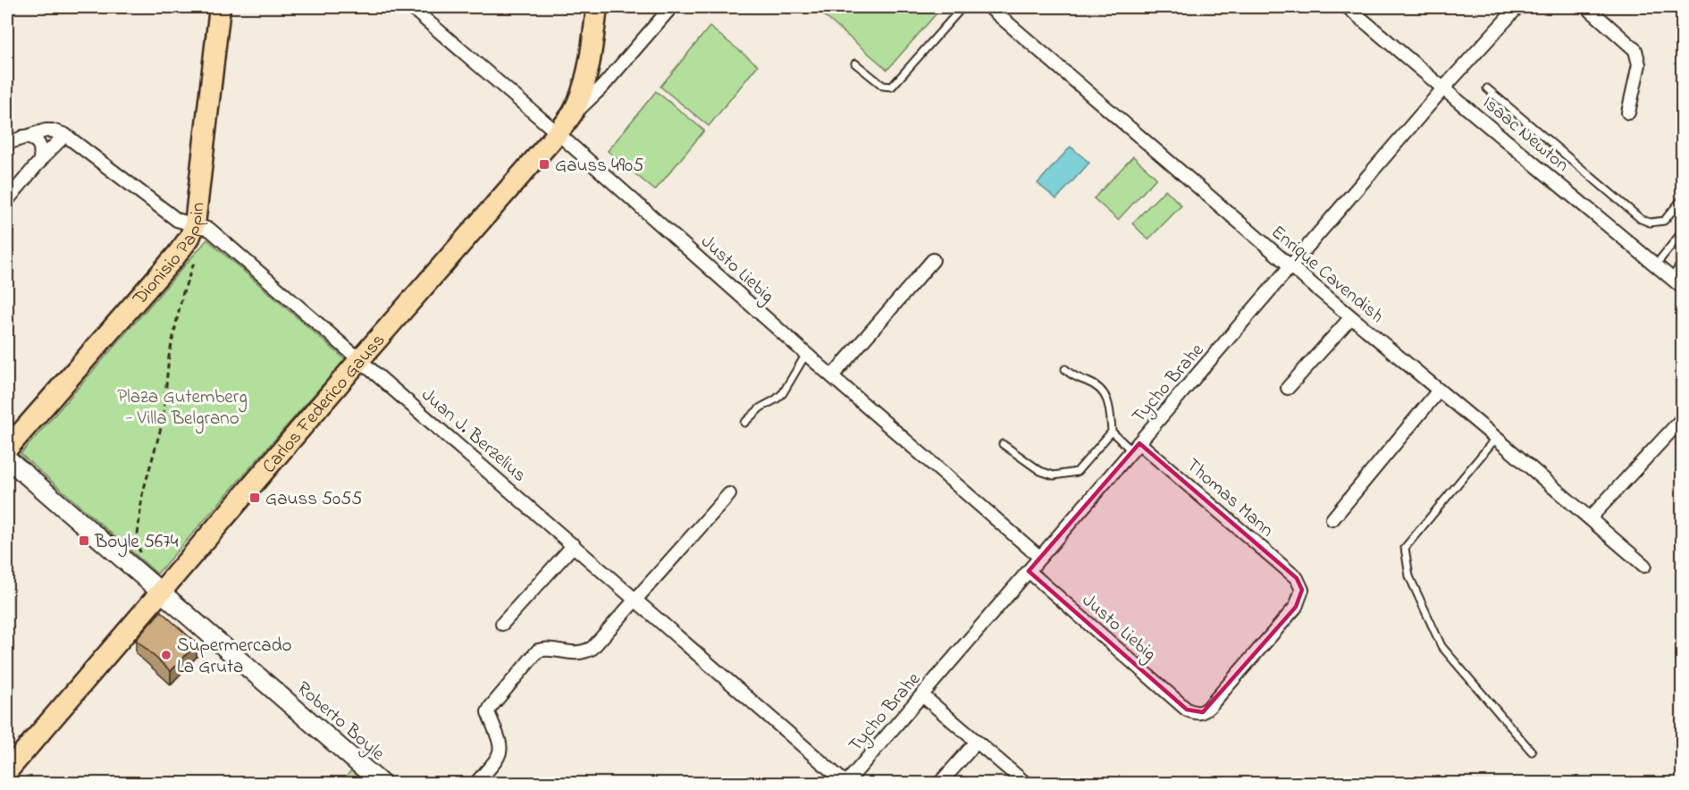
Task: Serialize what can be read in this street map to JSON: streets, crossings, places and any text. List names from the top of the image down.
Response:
{
  "streets": {
    "main road": ["Dionisio Pappin", "Carlos Federico Gauss", "Roberto Boyle"],
    "street": [
      "Isaac Newton",
      "Justo Liebig",
      "Enrique Cavendish",
      "Tycho Brahe",
      "Juan J. Berzelius",
      "Thomas Mann"
    ]
  },
  "crossings": [
    ["Isaac Newton", "Tycho Brahe"],
    ["Dionisio Pappin", "Juan J. Berzelius"],
    ["Justo Liebig", "Tycho Brahe"],
    ["Justo Liebig", "Carlos Federico Gauss"],
    ["Justo Liebig", "Thomas Mann"],
    ["Enrique Cavendish", "Tycho Brahe"],
    ["Tycho Brahe", "Juan J. Berzelius"],
    ["Tycho Brahe", "Thomas Mann"],
    ["Carlos Federico Gauss", "Juan J. Berzelius"],
    ["Carlos Federico Gauss", "Roberto Boyle"]
  ],
  "parks": ["Plaza Gutemberg - Villa Belgrano"],
  "places": {
    "transit": ["Gauss 4905", "Gauss 5055", "Boyle 5674"],
    "other": ["Supermercado La Gruta"]
  }
}
